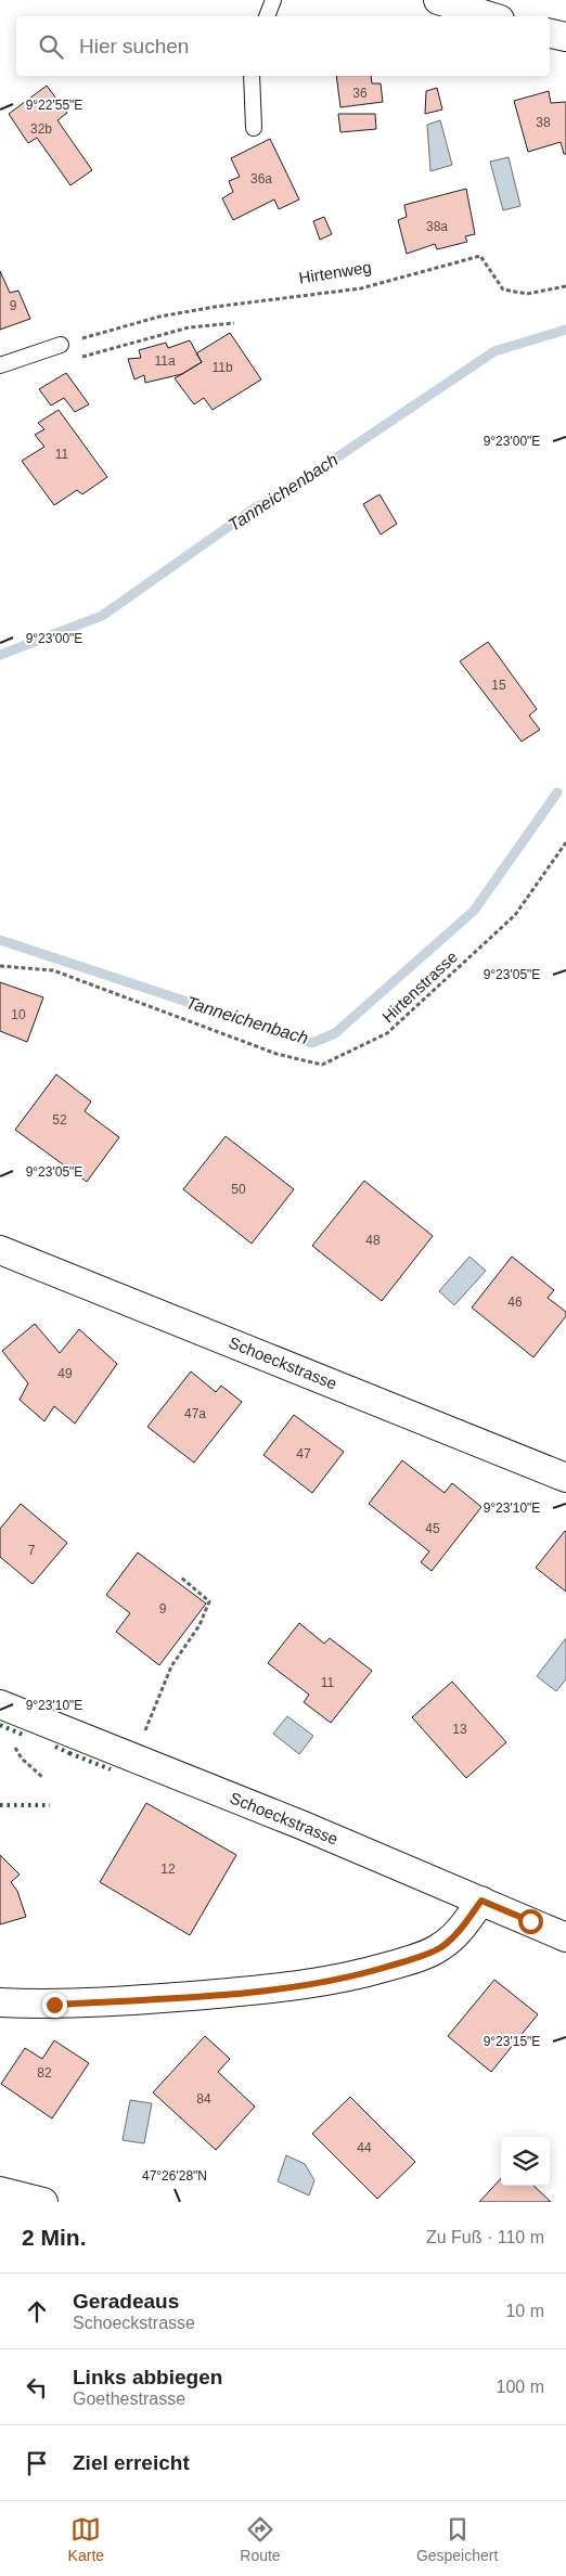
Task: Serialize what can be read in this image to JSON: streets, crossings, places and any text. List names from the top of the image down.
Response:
{
  "streets": {
    "street": ["Schoeckstrasse"],
    "path": ["Hirtenweg", "Hirtenstrasse"]
  },
  "water": ["Tanneichenbach"],
  "house_numbers": [
    "36",
    "38",
    "32b",
    "36a",
    "38a",
    "9",
    "11a",
    "11b",
    "11",
    "15",
    "10",
    "52",
    "50",
    "48",
    "46",
    "49",
    "47a",
    "47",
    "45",
    "7",
    "9",
    "11",
    "13",
    "12",
    "82",
    "84",
    "44"
  ],
  "page": {
    "search": "Hier suchen",
    "heading": ["2 Min.", "Zu Fuß · 110 m"],
    "list": [
      ["Geradeaus", "Schoeckstrasse", "10 m"],
      ["Links abbiegen", "Goethestrasse", "100 m"],
      "Ziel erreicht"
    ],
    "nav": ["Karte", "Route", "Gespeichert"]
  },
  "coordinates": [
    "9°22'55\"E",
    "9°23'00\"E",
    "9°23'05\"E",
    "9°23'10\"E",
    "9°23'15\"E",
    "47°26'28\"N"
  ]
}
